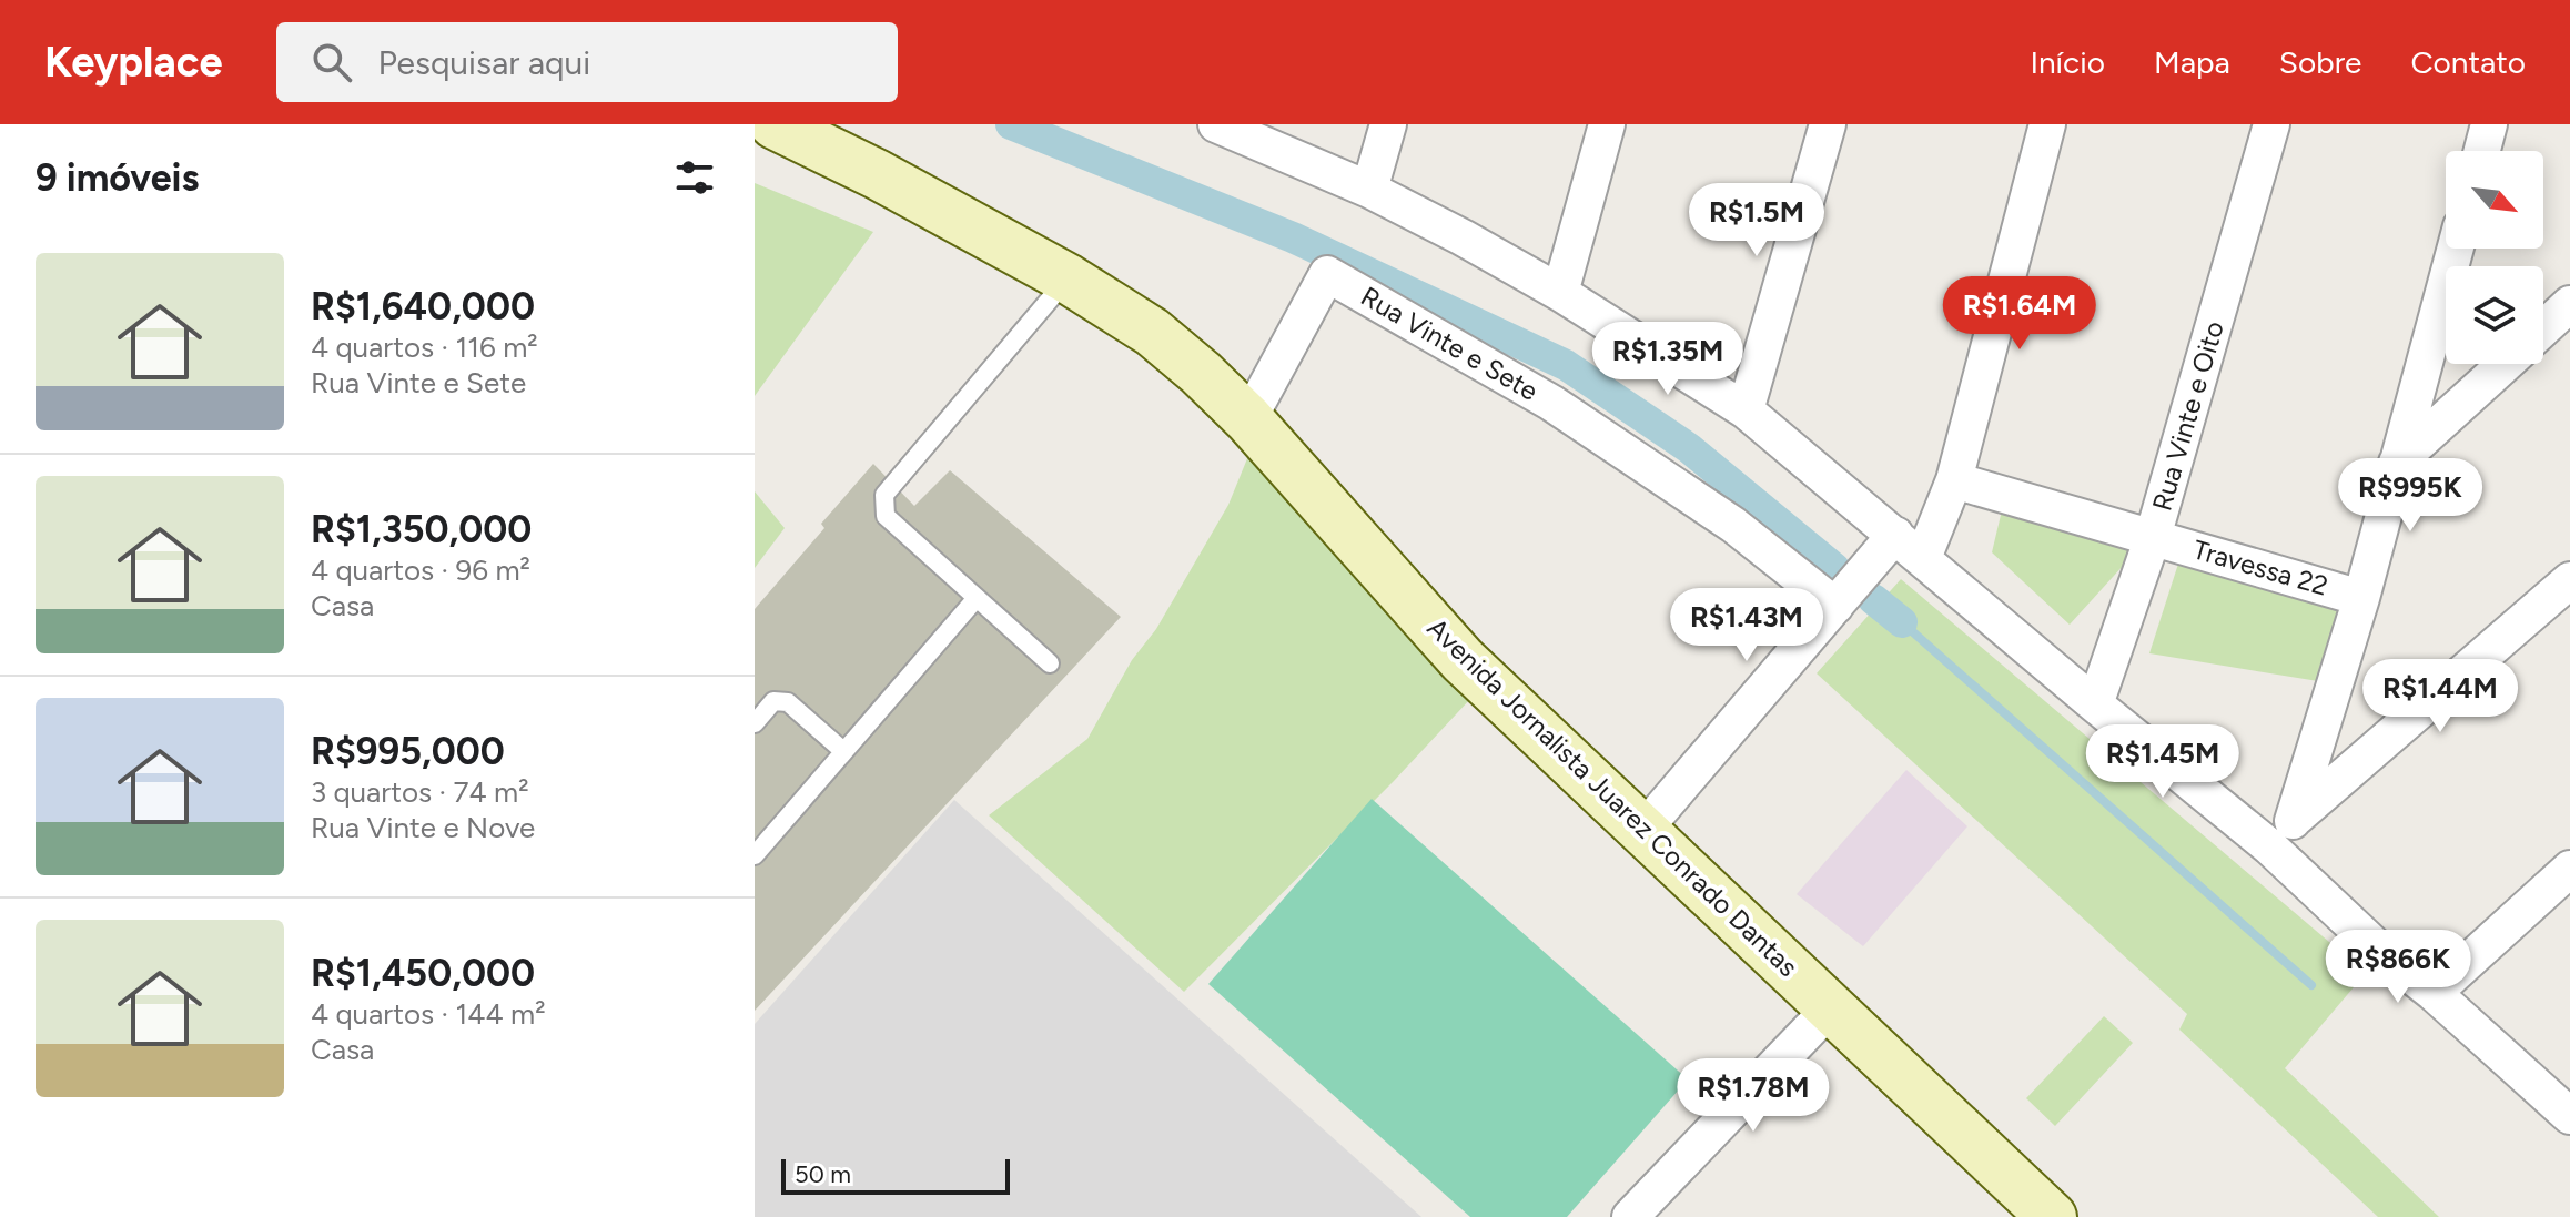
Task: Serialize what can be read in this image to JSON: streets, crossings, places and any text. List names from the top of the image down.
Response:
{
  "streets": {
    "main road": ["Avenida Jornalista Juarez Conrado Dantas"],
    "street": ["Rua Vinte e Sete", "Rua Vinte e Oito", "Travessa 22"]
  },
  "crossings": [
    ["Rua Vinte e Sete", "Avenida Jornalista Juarez Conrado Dantas"],
    ["Rua Vinte e Oito", "Travessa 22"]
  ],
  "scale_bar": "50 m",
  "north": "bottom right",
  "page": {
    "header": "Keyplace",
    "search": "Pesquisar aqui",
    "nav": [
      "Início",
      "Mapa",
      "Sobre",
      "Contato"
    ],
    "heading": "9 imóveis",
    "price": [
      "R$1.5M",
      "R$1.64M",
      "R$1.35M",
      "R$995K",
      "R$1.43M",
      "R$1.44M",
      "R$1.45M",
      "R$866K",
      "R$1.78M"
    ],
    "list": [
      {
        "name": "R$1,640,000",
        "note": "4 quartos · 116 m² · Rua Vinte e Sete"
      },
      {
        "name": "R$1,350,000",
        "note": "4 quartos · 96 m² · Casa"
      },
      {
        "name": "R$995,000",
        "note": "3 quartos · 74 m² · Rua Vinte e Nove"
      },
      {
        "name": "R$1,450,000",
        "note": "4 quartos · 144 m² · Casa"
      }
    ],
    "scale": "50 m"
  }
}
